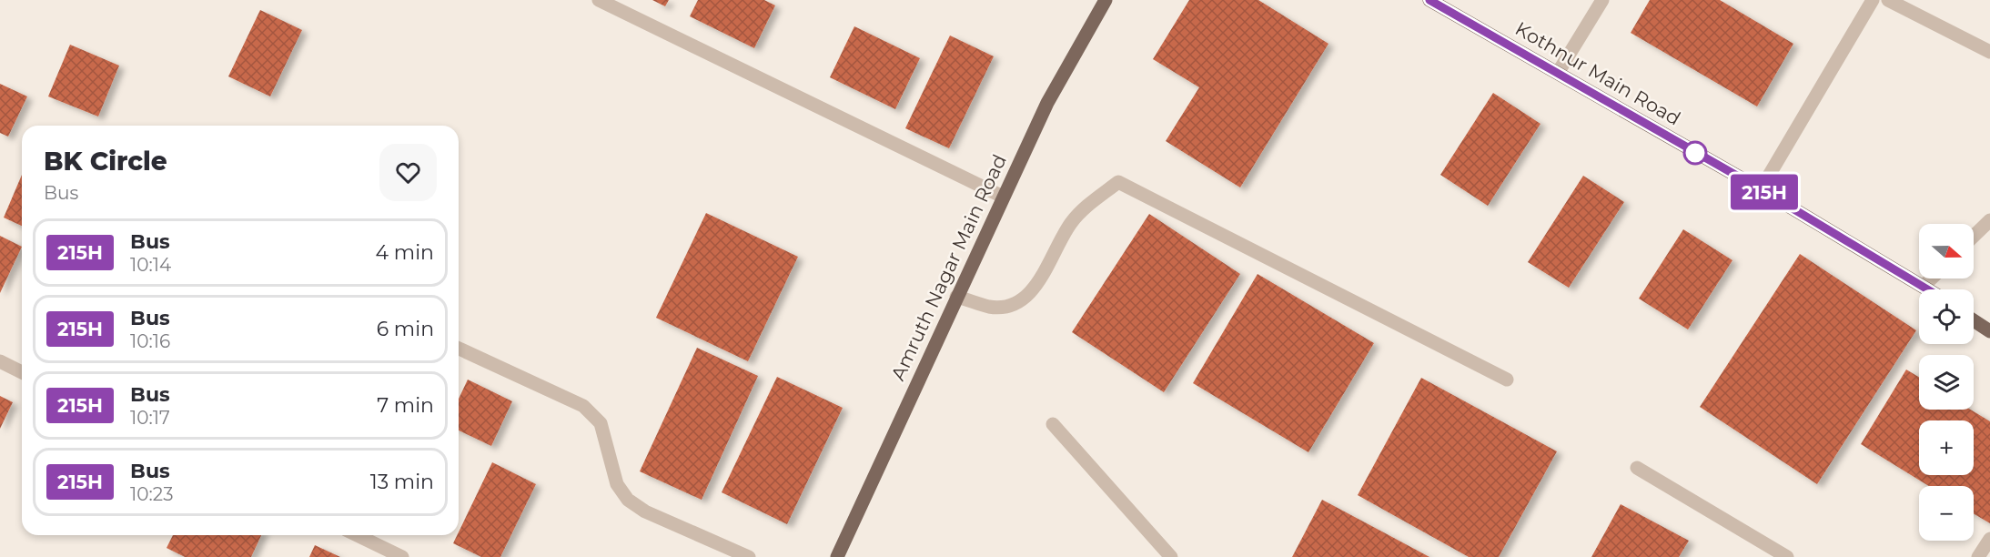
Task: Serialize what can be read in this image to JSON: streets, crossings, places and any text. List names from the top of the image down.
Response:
{
  "streets": {
    "main road": ["Kothnur Main Road", "Amruth Nagar Main Road"]
  },
  "lines": ["bus line 215H"],
  "north": "right",
  "page": {
    "on_map": "215H",
    "heading": ["BK Circle", "Bus"],
    "list": [
      {
        "mark": "215H",
        "name": "Bus",
        "note": "10:14",
        "value": "4 min"
      },
      {
        "mark": "215H",
        "name": "Bus",
        "note": "10:16",
        "value": "6 min"
      },
      {
        "mark": "215H",
        "name": "Bus",
        "note": "10:17",
        "value": "7 min"
      },
      {
        "mark": "215H",
        "name": "Bus",
        "note": "10:23",
        "value": "13 min"
      }
    ],
    "map_buttons": ["+", "−"]
  }
}
